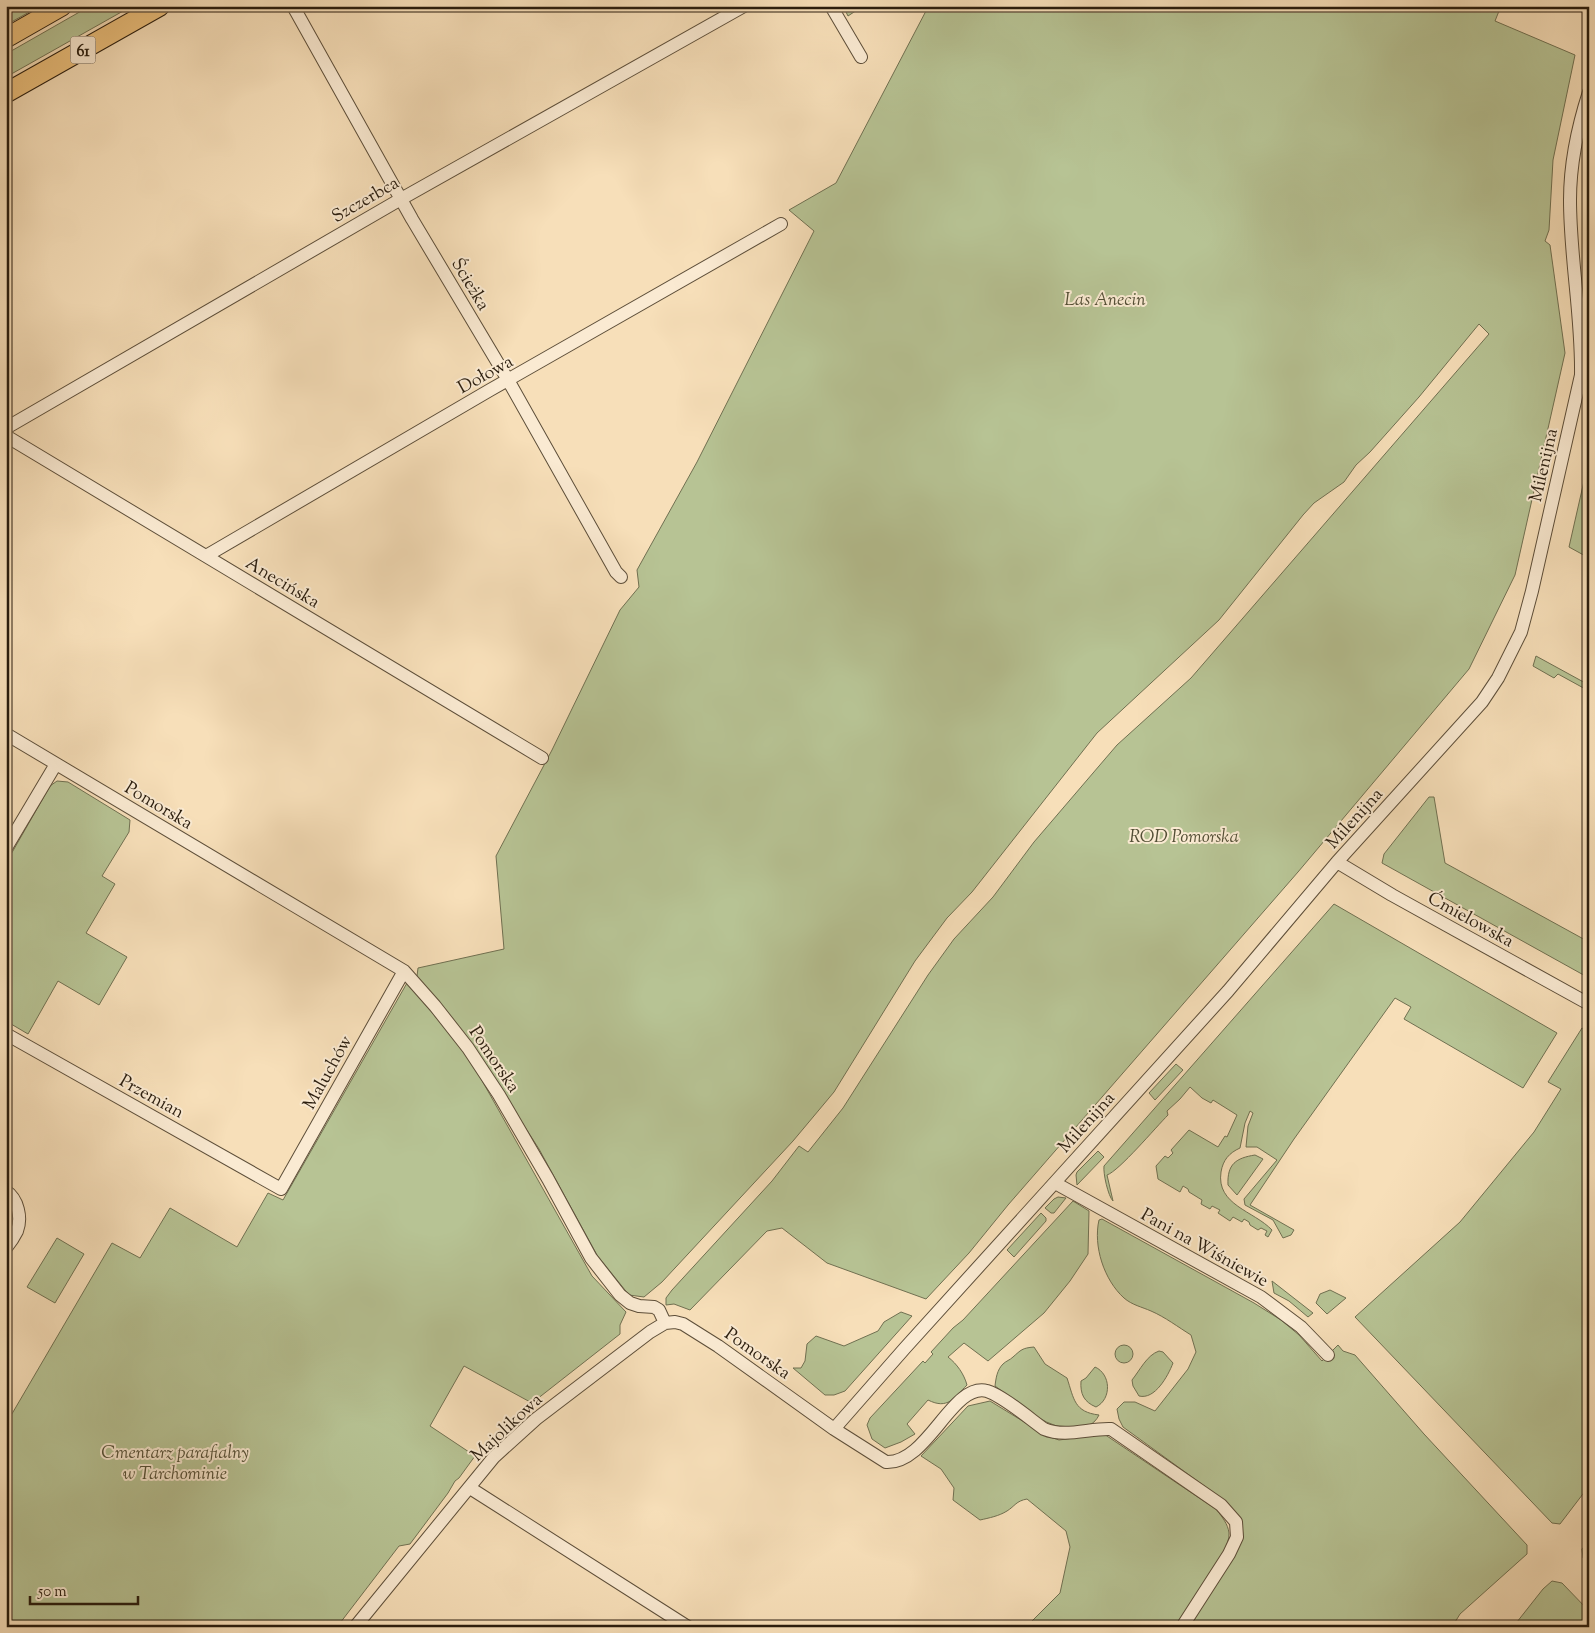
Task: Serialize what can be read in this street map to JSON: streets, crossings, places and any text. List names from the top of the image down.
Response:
{
  "streets": {
    "main road": ["61"],
    "street": [
      "Szczerbca",
      "Ścieżka",
      "Dołowa",
      "Milenijna",
      "Anecińska",
      "Pomorska",
      "Ćmielowska",
      "Maluchów",
      "Przemian",
      "Pani na Wiśniewie",
      "Majolikowa"
    ]
  },
  "crossings": [
    ["Szczerbca", "Ścieżka"],
    ["Ścieżka", "Dołowa"],
    ["Dołowa", "Anecińska"],
    ["Milenijna", "Pomorska"],
    ["Milenijna", "Ćmielowska"],
    ["Milenijna", "Pani na Wiśniewie"],
    ["Pomorska", "Maluchów"],
    ["Pomorska", "Majolikowa"],
    ["Maluchów", "Przemian"]
  ],
  "parks": ["Las Anecin", "ROD Pomorska", "Cmentarz parafialny w Tarchominie"],
  "scale_bar": "50 m"
}
